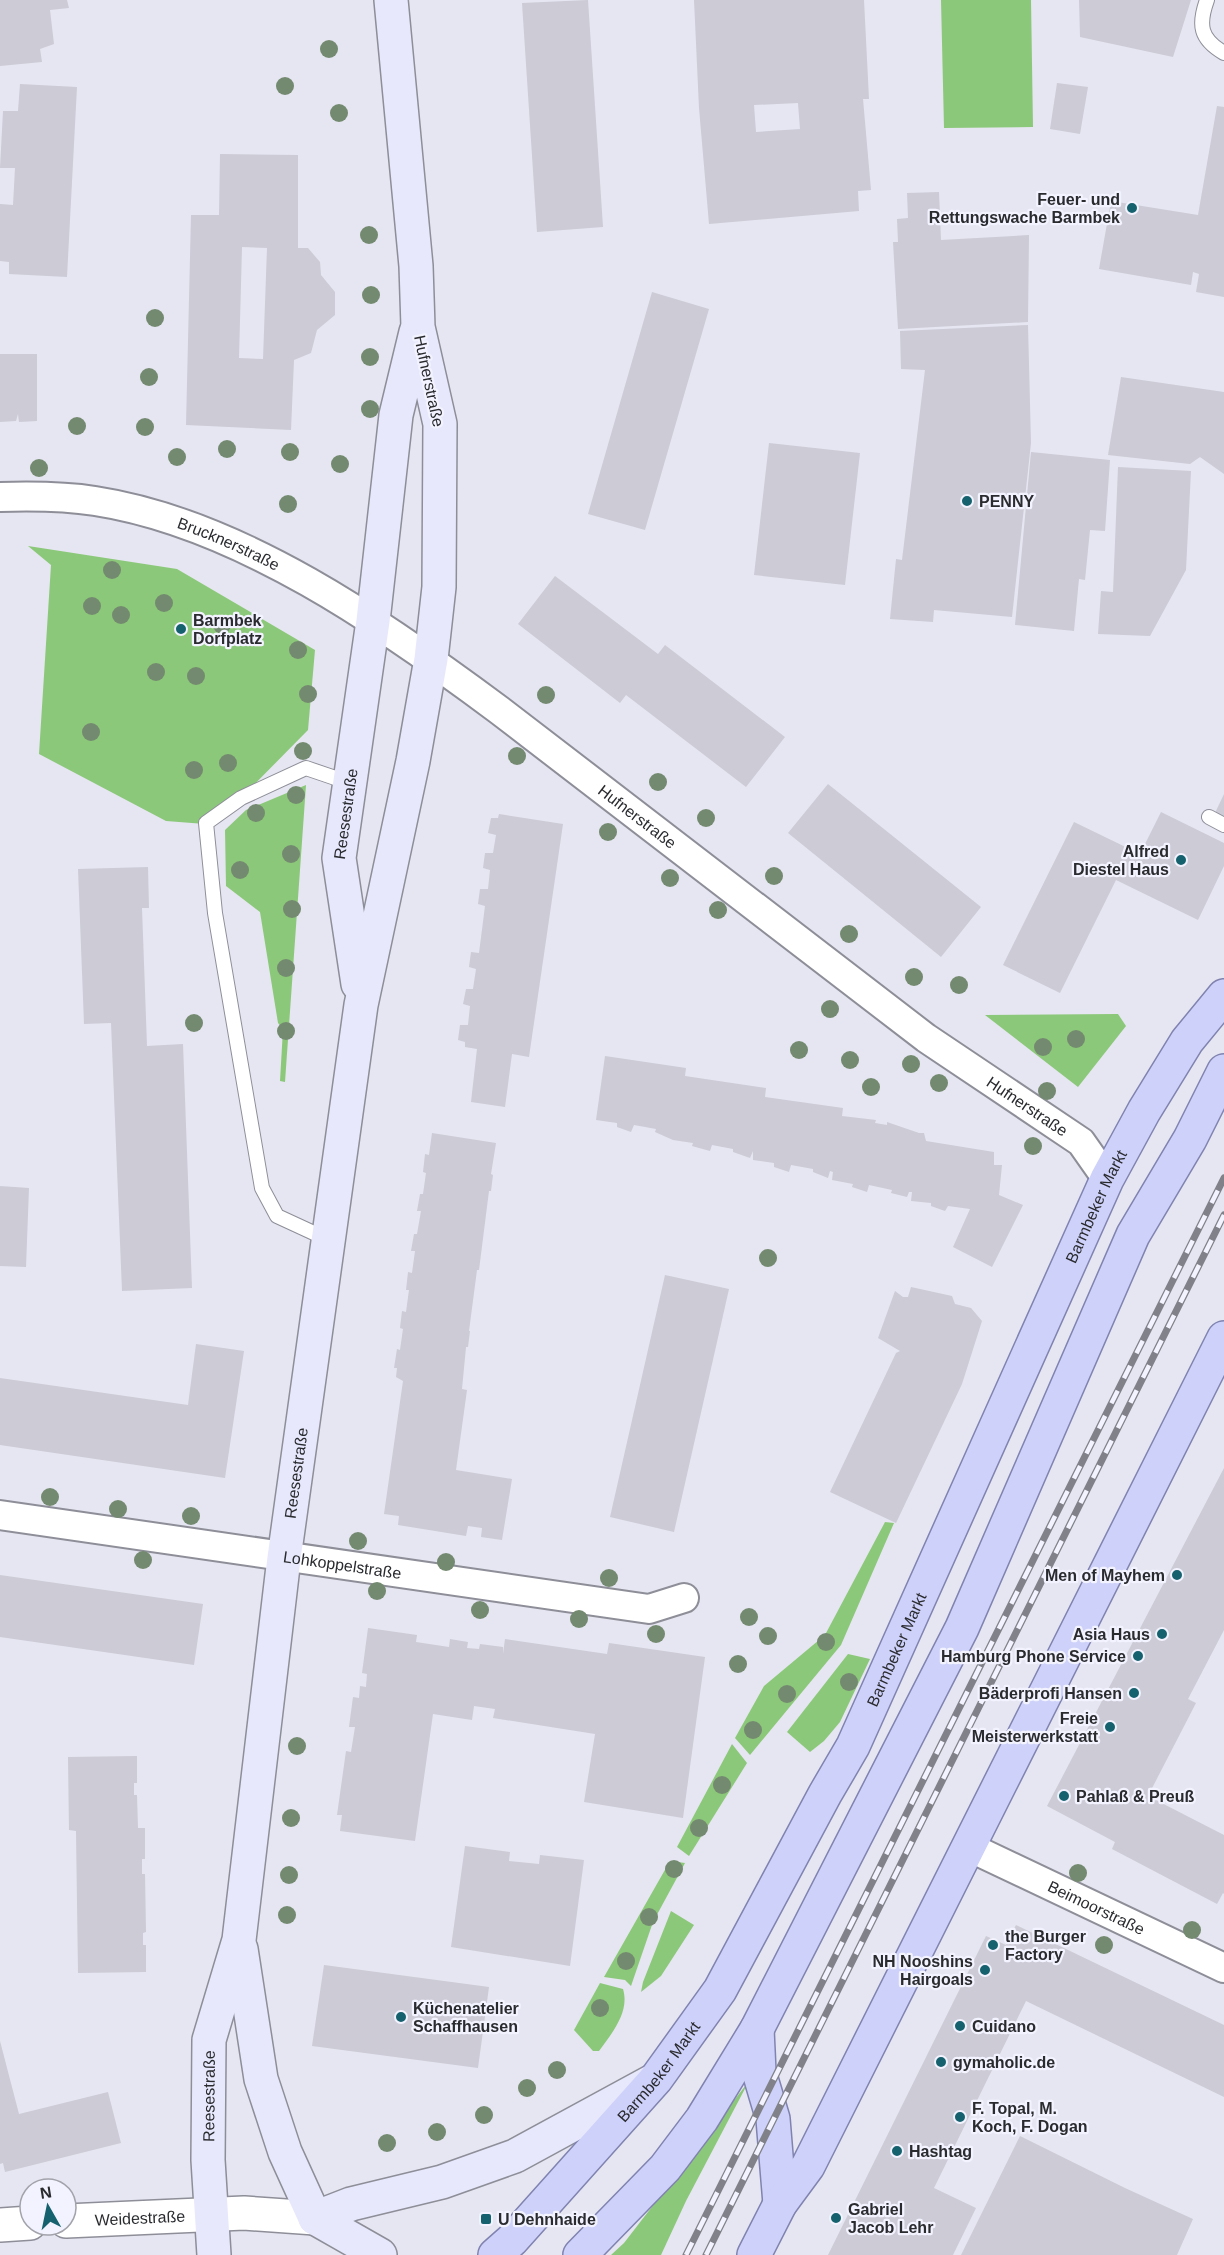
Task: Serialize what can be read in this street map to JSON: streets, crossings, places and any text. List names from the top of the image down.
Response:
{
  "streets": {
    "main road": ["Hufnerstraße", "Reesestraße", "Barmbeker Markt"],
    "street": [
      "Brucknerstraße",
      "Lohkoppelstraße",
      "Beimoorstraße",
      "Weidestraße"
    ]
  },
  "crossings": [
    ["Hufnerstraße", "Brucknerstraße"],
    ["Hufnerstraße", "Reesestraße"],
    ["Hufnerstraße", "Barmbeker Markt"],
    ["Brucknerstraße", "Reesestraße"],
    ["Reesestraße", "Lohkoppelstraße"],
    ["Reesestraße", "Weidestraße"]
  ],
  "places": {
    "other": [
      "Feuer- und Rettungswache Barmbek",
      "PENNY",
      "Barmbek Dorfplatz",
      "Alfred Diestel Haus",
      "Men of Mayhem",
      "Asia Haus",
      "Hamburg Phone Service",
      "Bäderprofi Hansen",
      "Freie Meisterwerkstatt",
      "Pahlaß & Preuß",
      "the Burger Factory",
      "NH Nooshins Hairgoals",
      "Küchenatelier Schaffhausen",
      "Cuidano",
      "gymaholic.de",
      "F. Topal, M. Koch, F. Dogan",
      "Hashtag",
      "Gabriel Jacob Lehr"
    ],
    "transit": ["U Dehnhaide"]
  },
  "north": "top"
}
